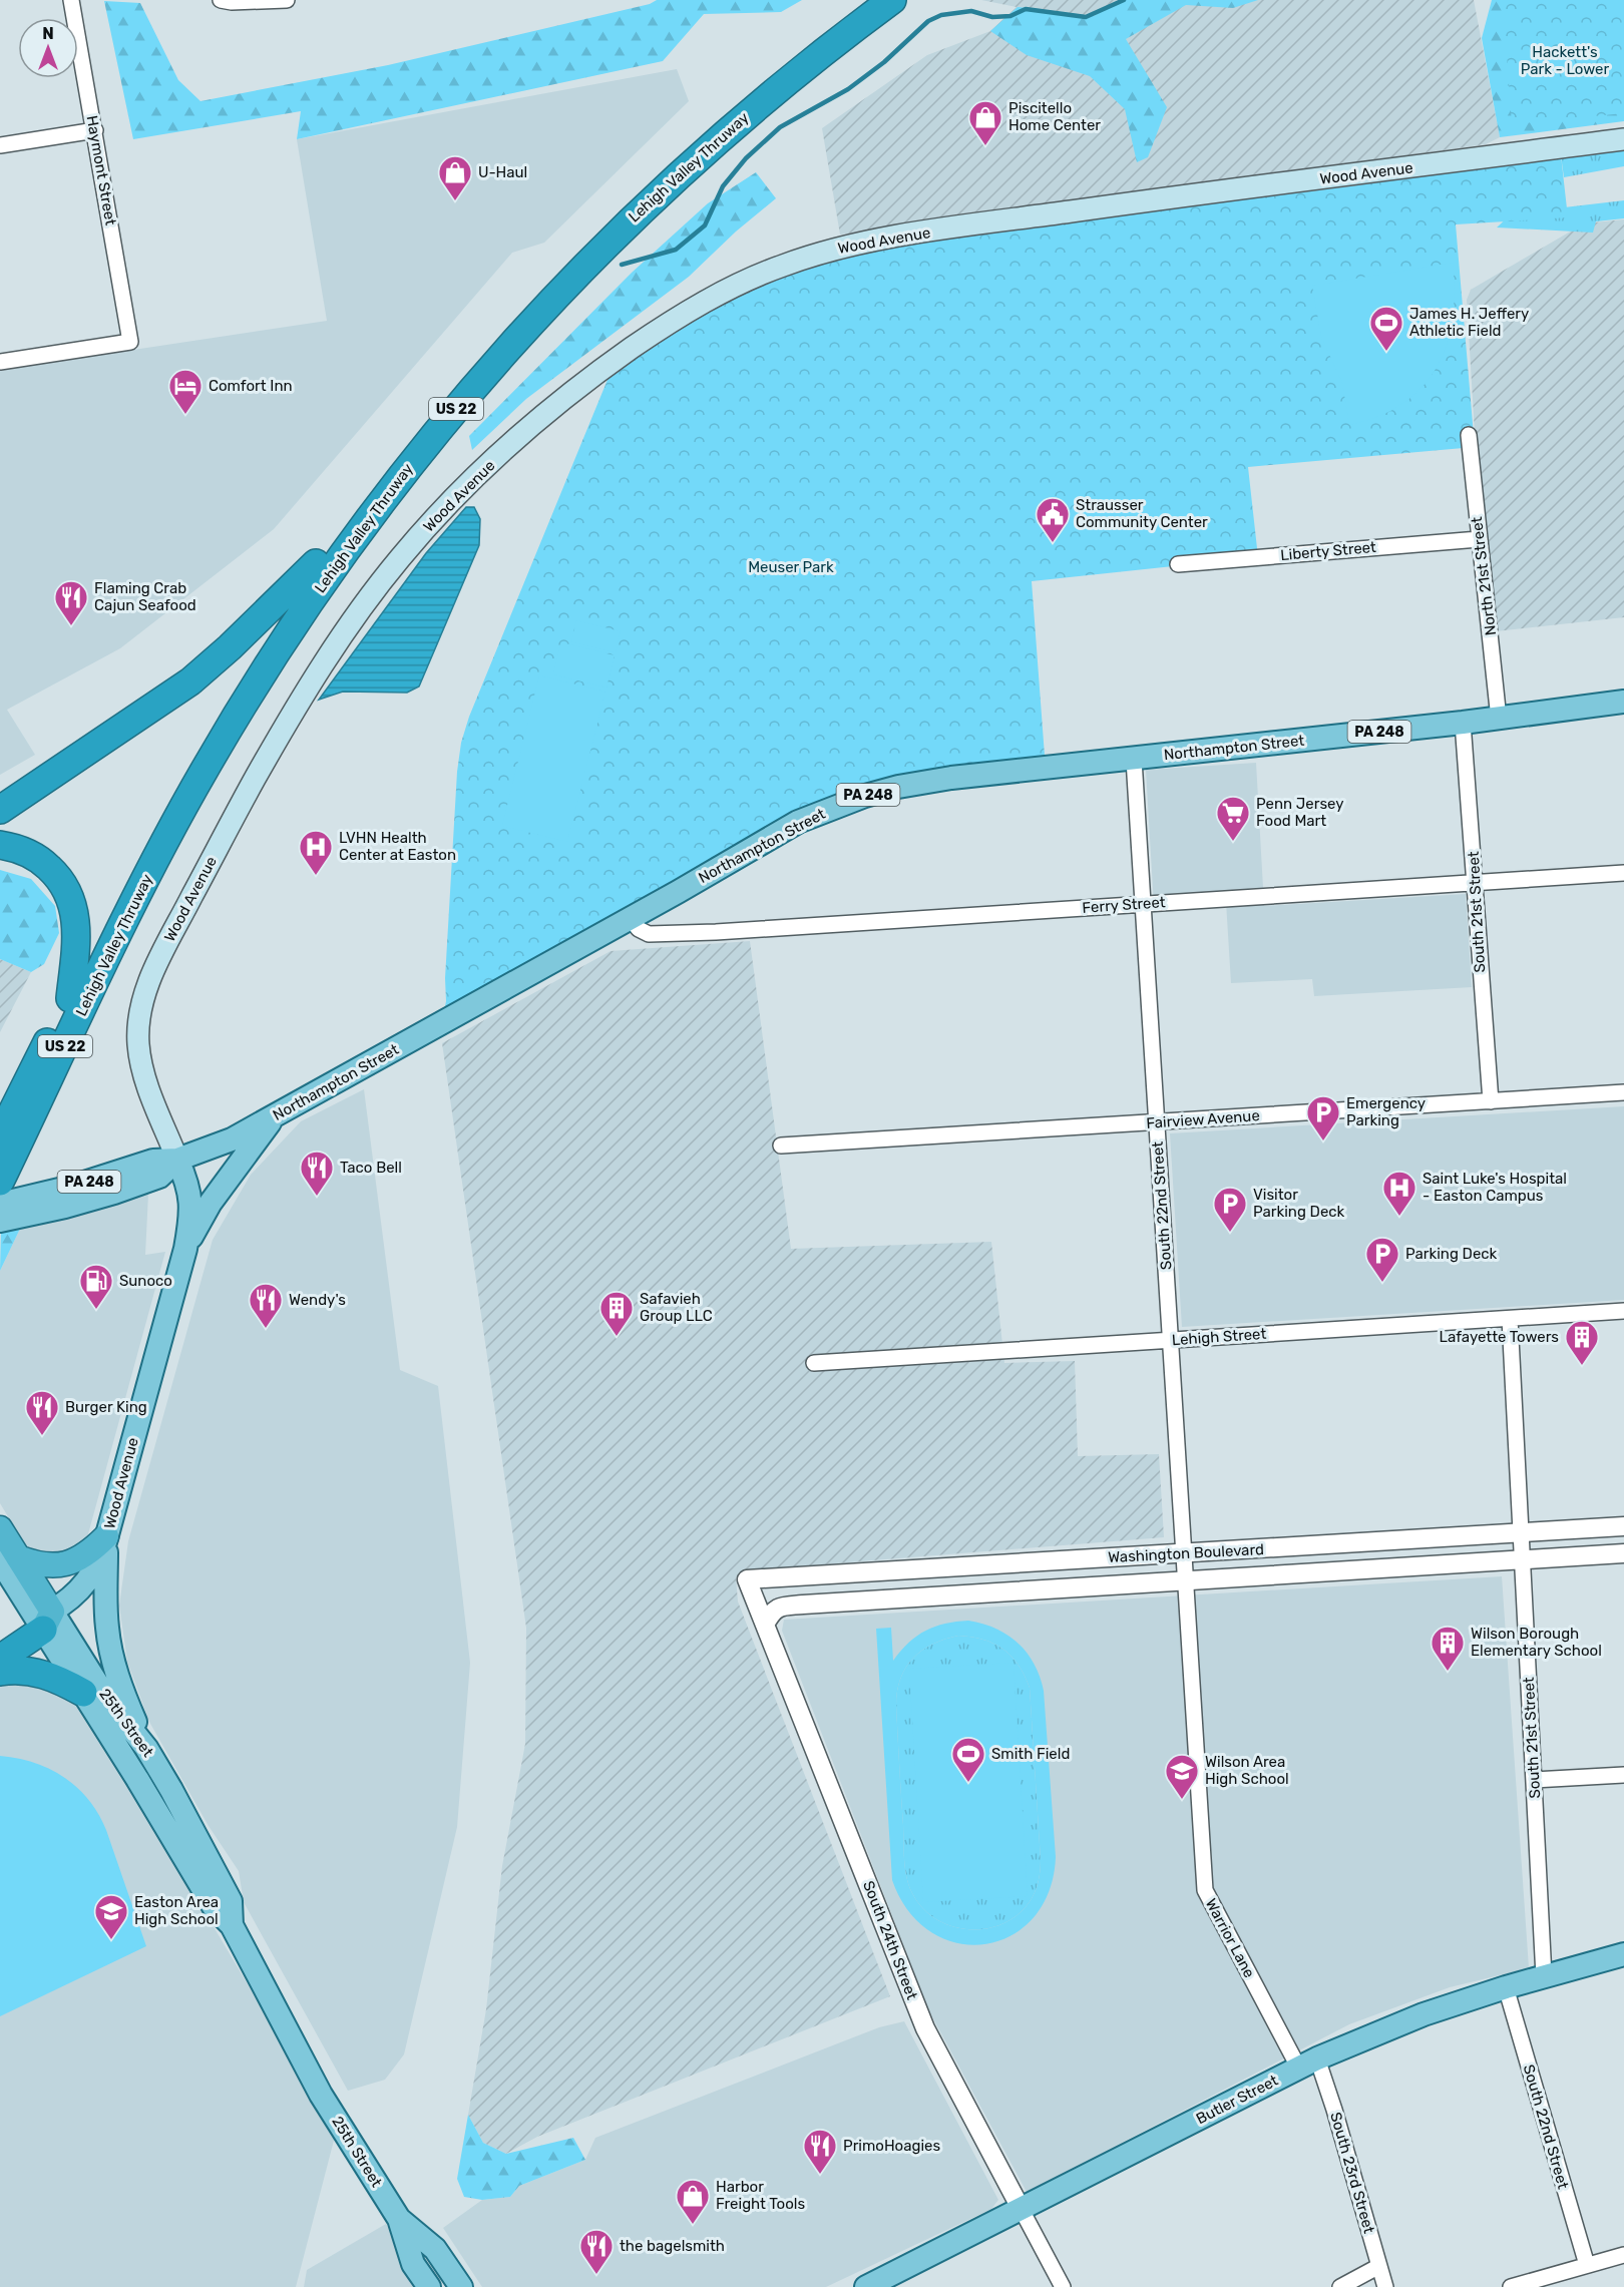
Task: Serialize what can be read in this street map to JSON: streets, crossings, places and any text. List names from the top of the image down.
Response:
{
  "streets": {
    "highway": ["Lehigh Valley Thruway", "US 22", "25th Street"],
    "main road": [
      "Wood Avenue",
      "PA 248",
      "Northampton Street",
      "Butler Street"
    ],
    "street": [
      "Haymont Street",
      "Liberty Street",
      "North 21st Street",
      "Ferry Street",
      "South 21st Street",
      "Fairview Avenue",
      "South 22nd Street",
      "Lehigh Street",
      "Washington Boulevard",
      "Warrior Lane",
      "South 24th Street",
      "South 23rd Street"
    ]
  },
  "crossings": [
    ["Wood Avenue", "Northampton Street"],
    ["Wood Avenue", "25th Street"],
    ["Liberty Street", "North 21st Street"],
    ["North 21st Street", "Northampton Street"],
    ["Northampton Street", "Ferry Street"],
    ["Northampton Street", "South 21st Street"],
    ["Northampton Street", "South 22nd Street"],
    ["Ferry Street", "South 21st Street"],
    ["Ferry Street", "South 22nd Street"],
    ["South 21st Street", "Fairview Avenue"],
    ["South 21st Street", "Lehigh Street"],
    ["South 21st Street", "Washington Boulevard"],
    ["South 21st Street", "Butler Street"],
    ["Fairview Avenue", "South 22nd Street"],
    ["South 22nd Street", "Lehigh Street"],
    ["South 22nd Street", "Washington Boulevard"],
    ["South 22nd Street", "Warrior Lane"],
    ["South 22nd Street", "Butler Street"],
    ["Washington Boulevard", "Warrior Lane"],
    ["Washington Boulevard", "South 24th Street"],
    ["Warrior Lane", "Butler Street"],
    ["Warrior Lane", "South 23rd Street"],
    ["South 24th Street", "Butler Street"],
    ["Butler Street", "South 23rd Street"]
  ],
  "parks": ["Hackett's Park - Lower", "Meuser Park"],
  "places": {
    "shop": ["Piscitello Home Center", "U-Haul", "Harbor Freight Tools"],
    "sports": ["James H. Jeffery Athletic Field", "Smith Field"],
    "hotel": ["Comfort Inn"],
    "public building": ["Strausser Community Center"],
    "restaurant": [
      "Flaming Crab Cajun Seafood",
      "Taco Bell",
      "Wendy's",
      "Burger King",
      "PrimoHoagies",
      "the bagelsmith"
    ],
    "supermarket": ["Penn Jersey Food Mart"],
    "hospital": ["LVHN Health Center at Easton", "Saint Luke's Hospital - Easton Campus"],
    "parking": ["Emergency Parking", "Visitor Parking Deck", "Parking Deck"],
    "fuel station": ["Sunoco"],
    "building": ["Safavieh Group LLC", "Lafayette Towers", "Wilson Borough Elementary School"],
    "school or university": ["Wilson Area High School", "Easton Area High School"]
  },
  "north": "top"
}
